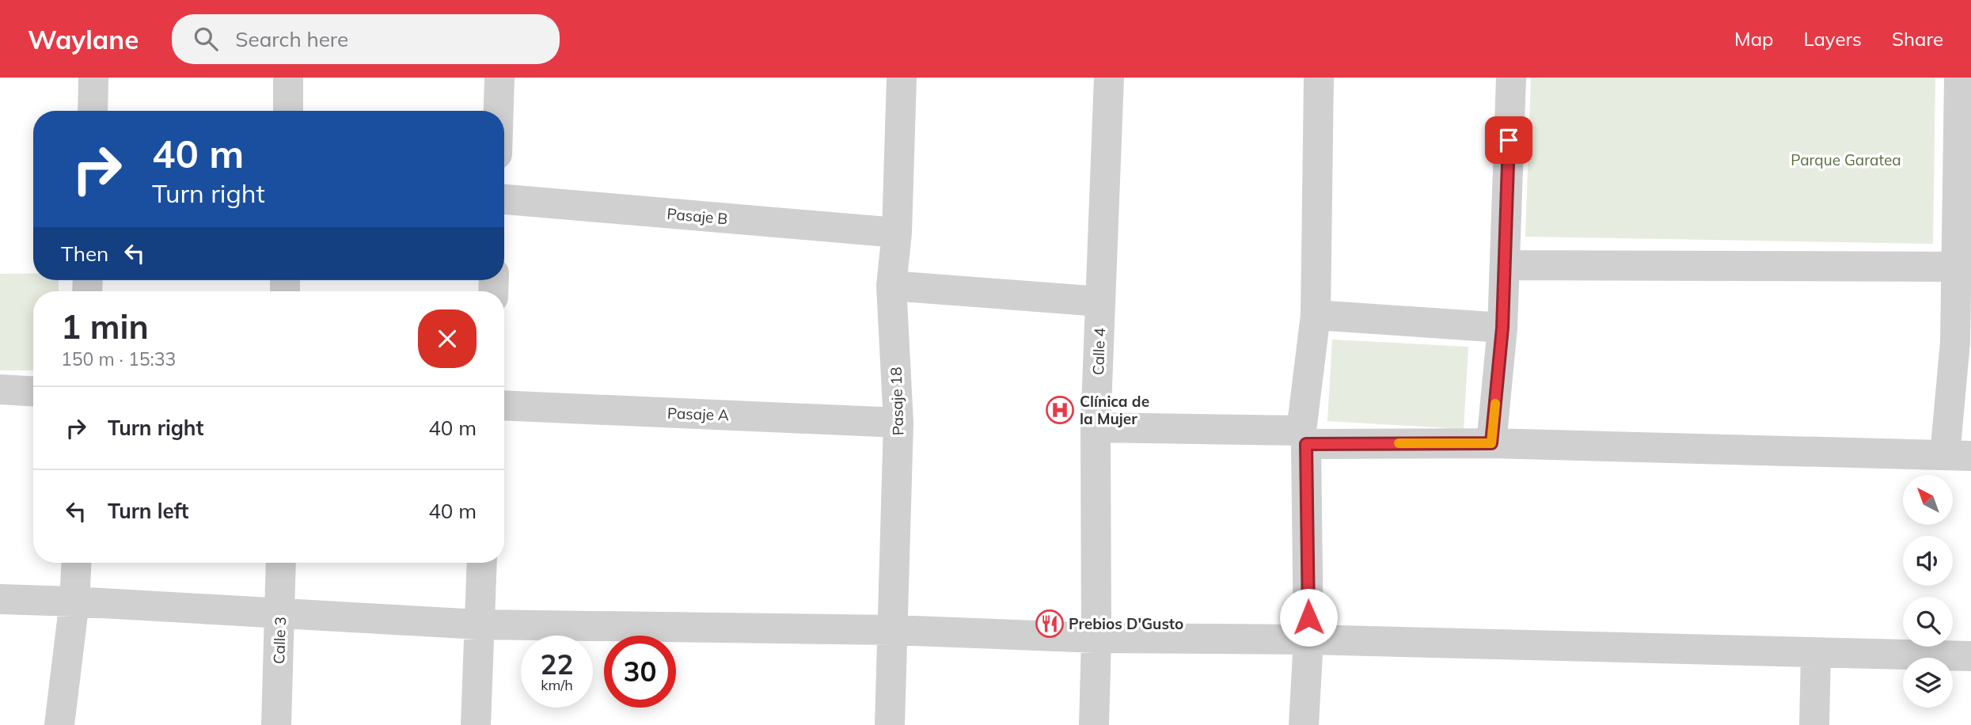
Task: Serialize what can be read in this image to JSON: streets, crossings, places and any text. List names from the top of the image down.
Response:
{
  "streets": {
    "street": [
      "Pasaje B",
      "Calle 4",
      "Pasaje 18",
      "Pasaje A",
      "Calle 3"
    ]
  },
  "crossings": [
    ["Pasaje B", "Pasaje 18"],
    ["Pasaje 18", "Pasaje A"]
  ],
  "parks": ["Parque Garatea"],
  "places": {
    "hospital": ["Clínica de la Mujer"],
    "restaurant": ["Prebios D'Gusto"]
  },
  "north": "top left",
  "page": {
    "header": "Waylane",
    "search": "Search here",
    "nav": ["Map", "Layers", "Share"],
    "turn": ["40 m", "Turn right"],
    "then": "Then",
    "heading": ["1 min", "150 m · 15:33"],
    "list": [
      {
        "name": "Turn right",
        "value": "40 m"
      },
      {
        "name": "Turn left",
        "value": "40 m"
      }
    ],
    "speed": "22 km/h",
    "limit": "30"
  }
}
